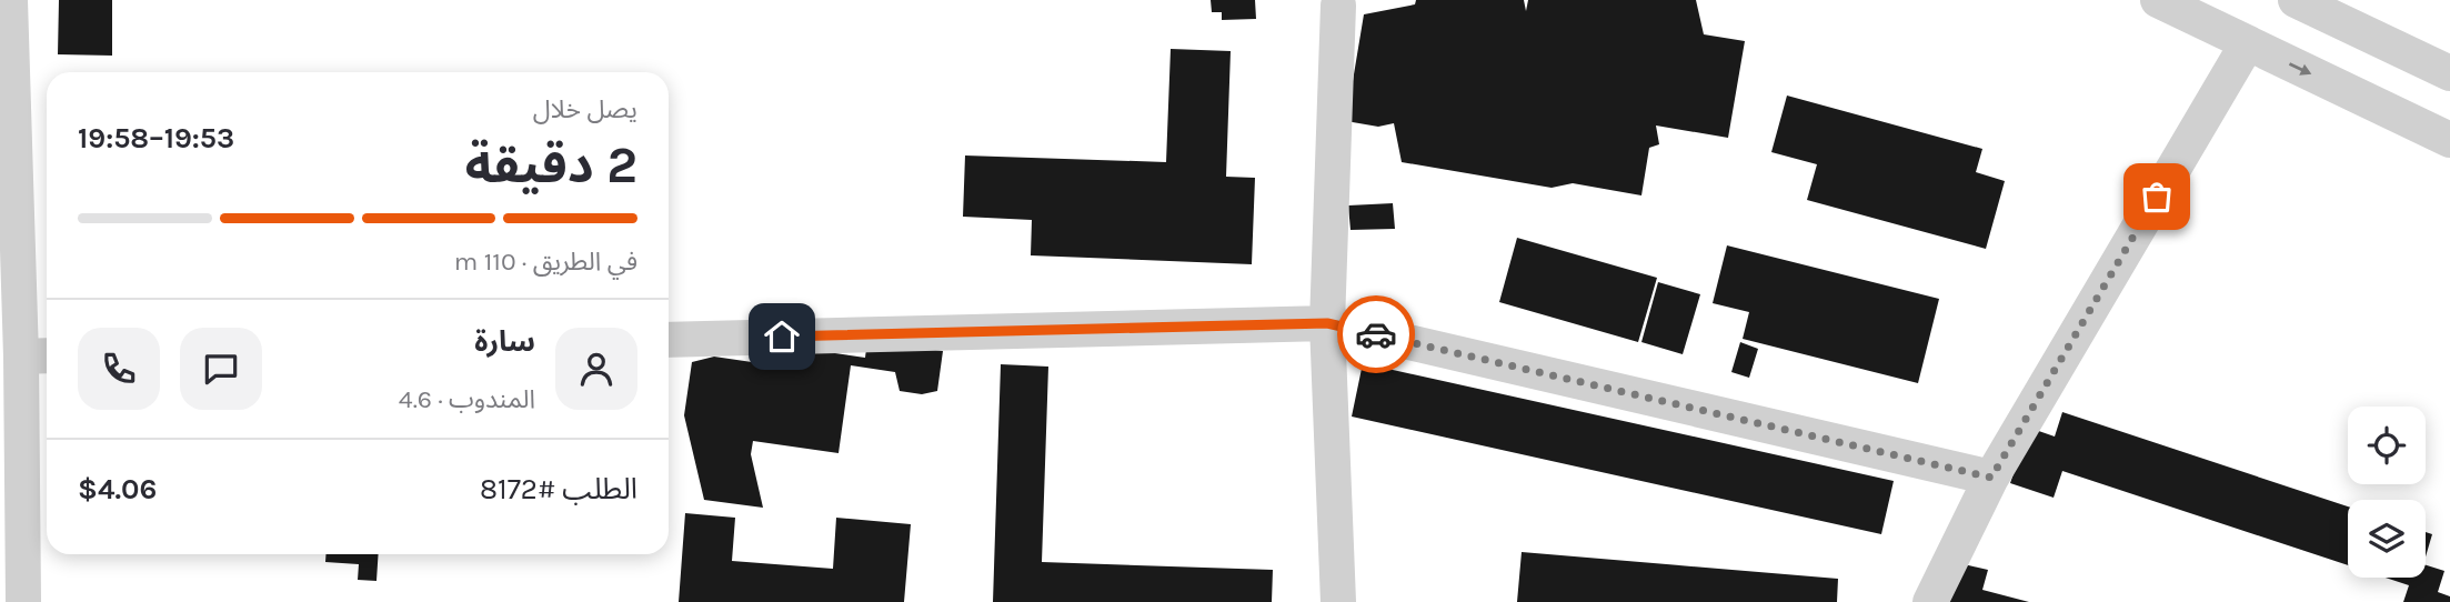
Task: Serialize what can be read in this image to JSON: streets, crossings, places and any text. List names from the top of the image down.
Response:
{
  "page": {
    "heading": ["2 دقيقة", "يصل خلال", "19:53–19:58"],
    "panel": [
      "سارة",
      "المندوب · 4.6",
      "الطلب #8172",
      "$4.06"
    ],
    "bar": "في الطريق · 110 m"
  }
}
